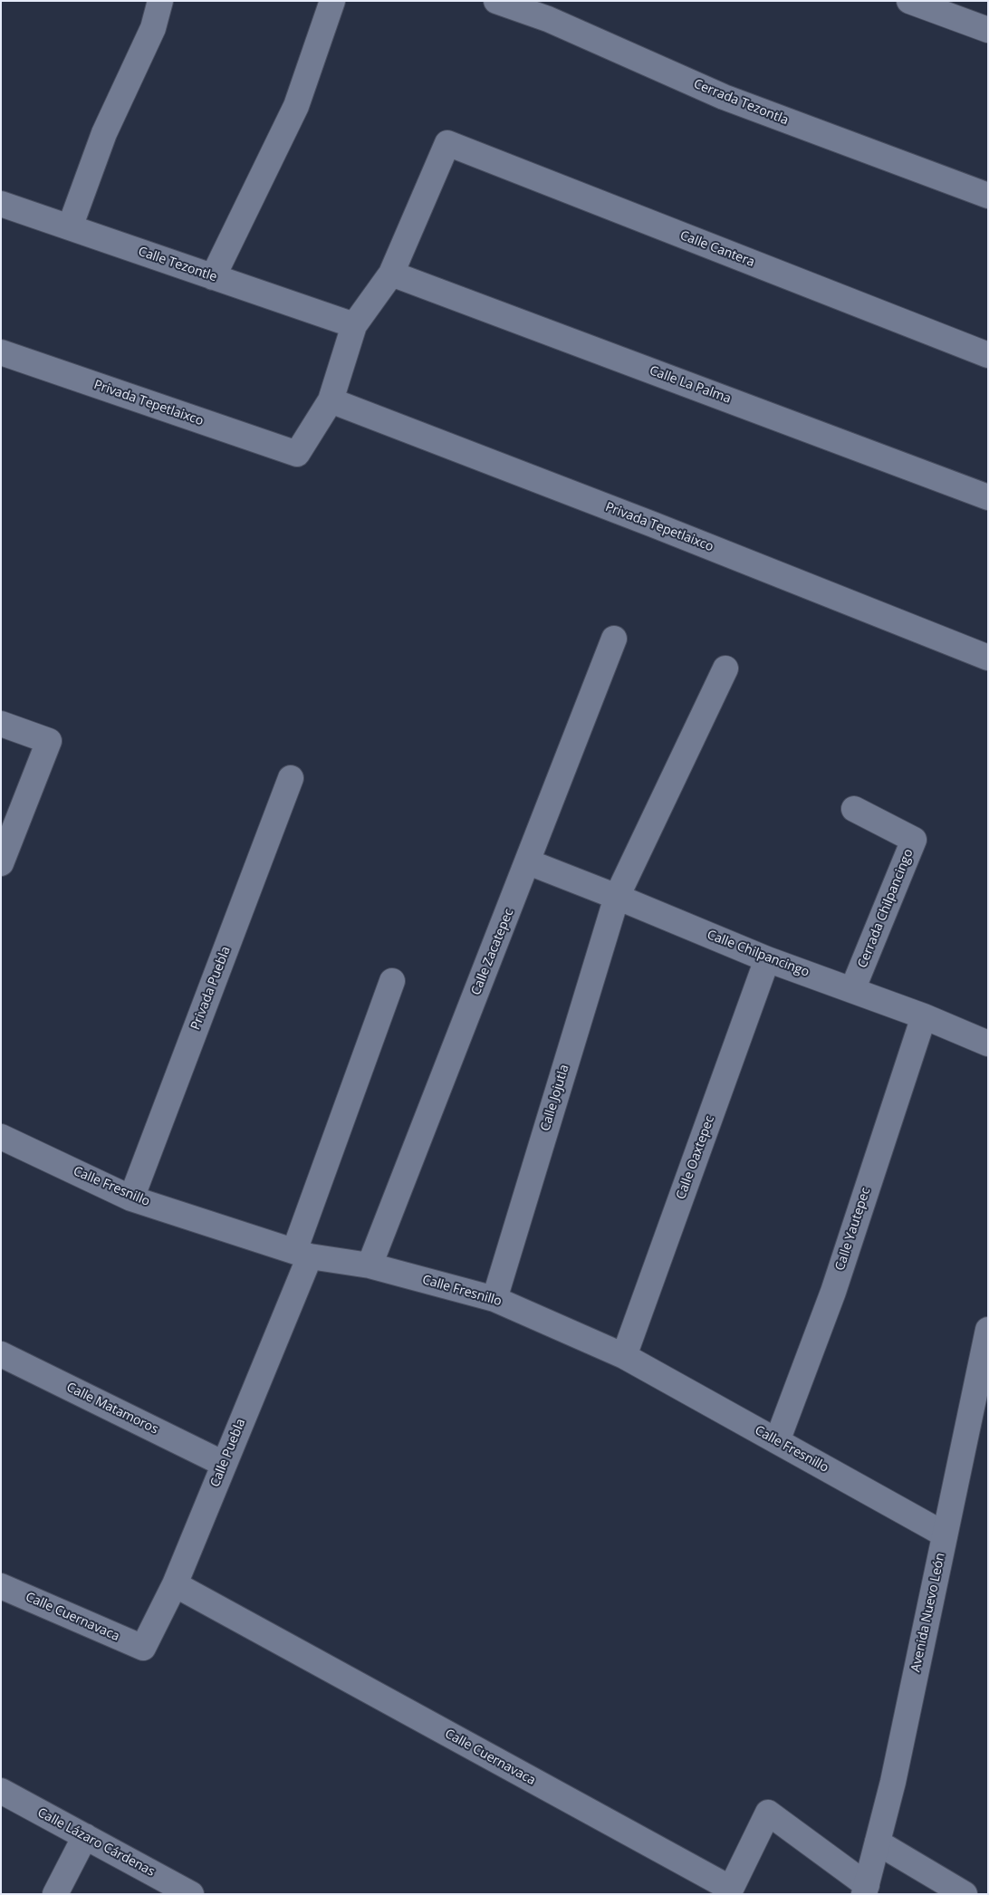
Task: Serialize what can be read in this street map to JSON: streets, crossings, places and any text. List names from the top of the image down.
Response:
{
  "streets": {
    "street": [
      "Cerrada Tezontla",
      "Calle Cantera",
      "Calle Tezontle",
      "Calle La Palma",
      "Privada Tepetlaixco",
      "Cerrada Chilpancingo",
      "Calle Zacatepec",
      "Calle Chilpancingo",
      "Privada Puebla",
      "Calle Jojutla",
      "Calle Oaxtepec",
      "Calle Fresnillo",
      "Calle Yautepec",
      "Calle Matamoros",
      "Calle Puebla",
      "Avenida Nuevo León",
      "Calle Cuernavaca",
      "Calle Lázaro Cárdenas"
    ]
  },
  "crossings": [
    ["Calle Cantera", "Calle La Palma"],
    ["Cerrada Chilpancingo", "Calle Chilpancingo"],
    ["Calle Zacatepec", "Calle Chilpancingo"],
    ["Calle Zacatepec", "Calle Fresnillo"],
    ["Calle Chilpancingo", "Calle Jojutla"],
    ["Calle Chilpancingo", "Calle Oaxtepec"],
    ["Calle Chilpancingo", "Calle Yautepec"],
    ["Privada Puebla", "Calle Fresnillo"],
    ["Calle Jojutla", "Calle Fresnillo"],
    ["Calle Oaxtepec", "Calle Fresnillo"],
    ["Calle Fresnillo", "Calle Yautepec"],
    ["Calle Fresnillo", "Calle Puebla"],
    ["Calle Fresnillo", "Avenida Nuevo León"],
    ["Calle Matamoros", "Calle Puebla"],
    ["Calle Puebla", "Calle Cuernavaca"],
    ["Avenida Nuevo León", "Calle Cuernavaca"]
  ]
}
